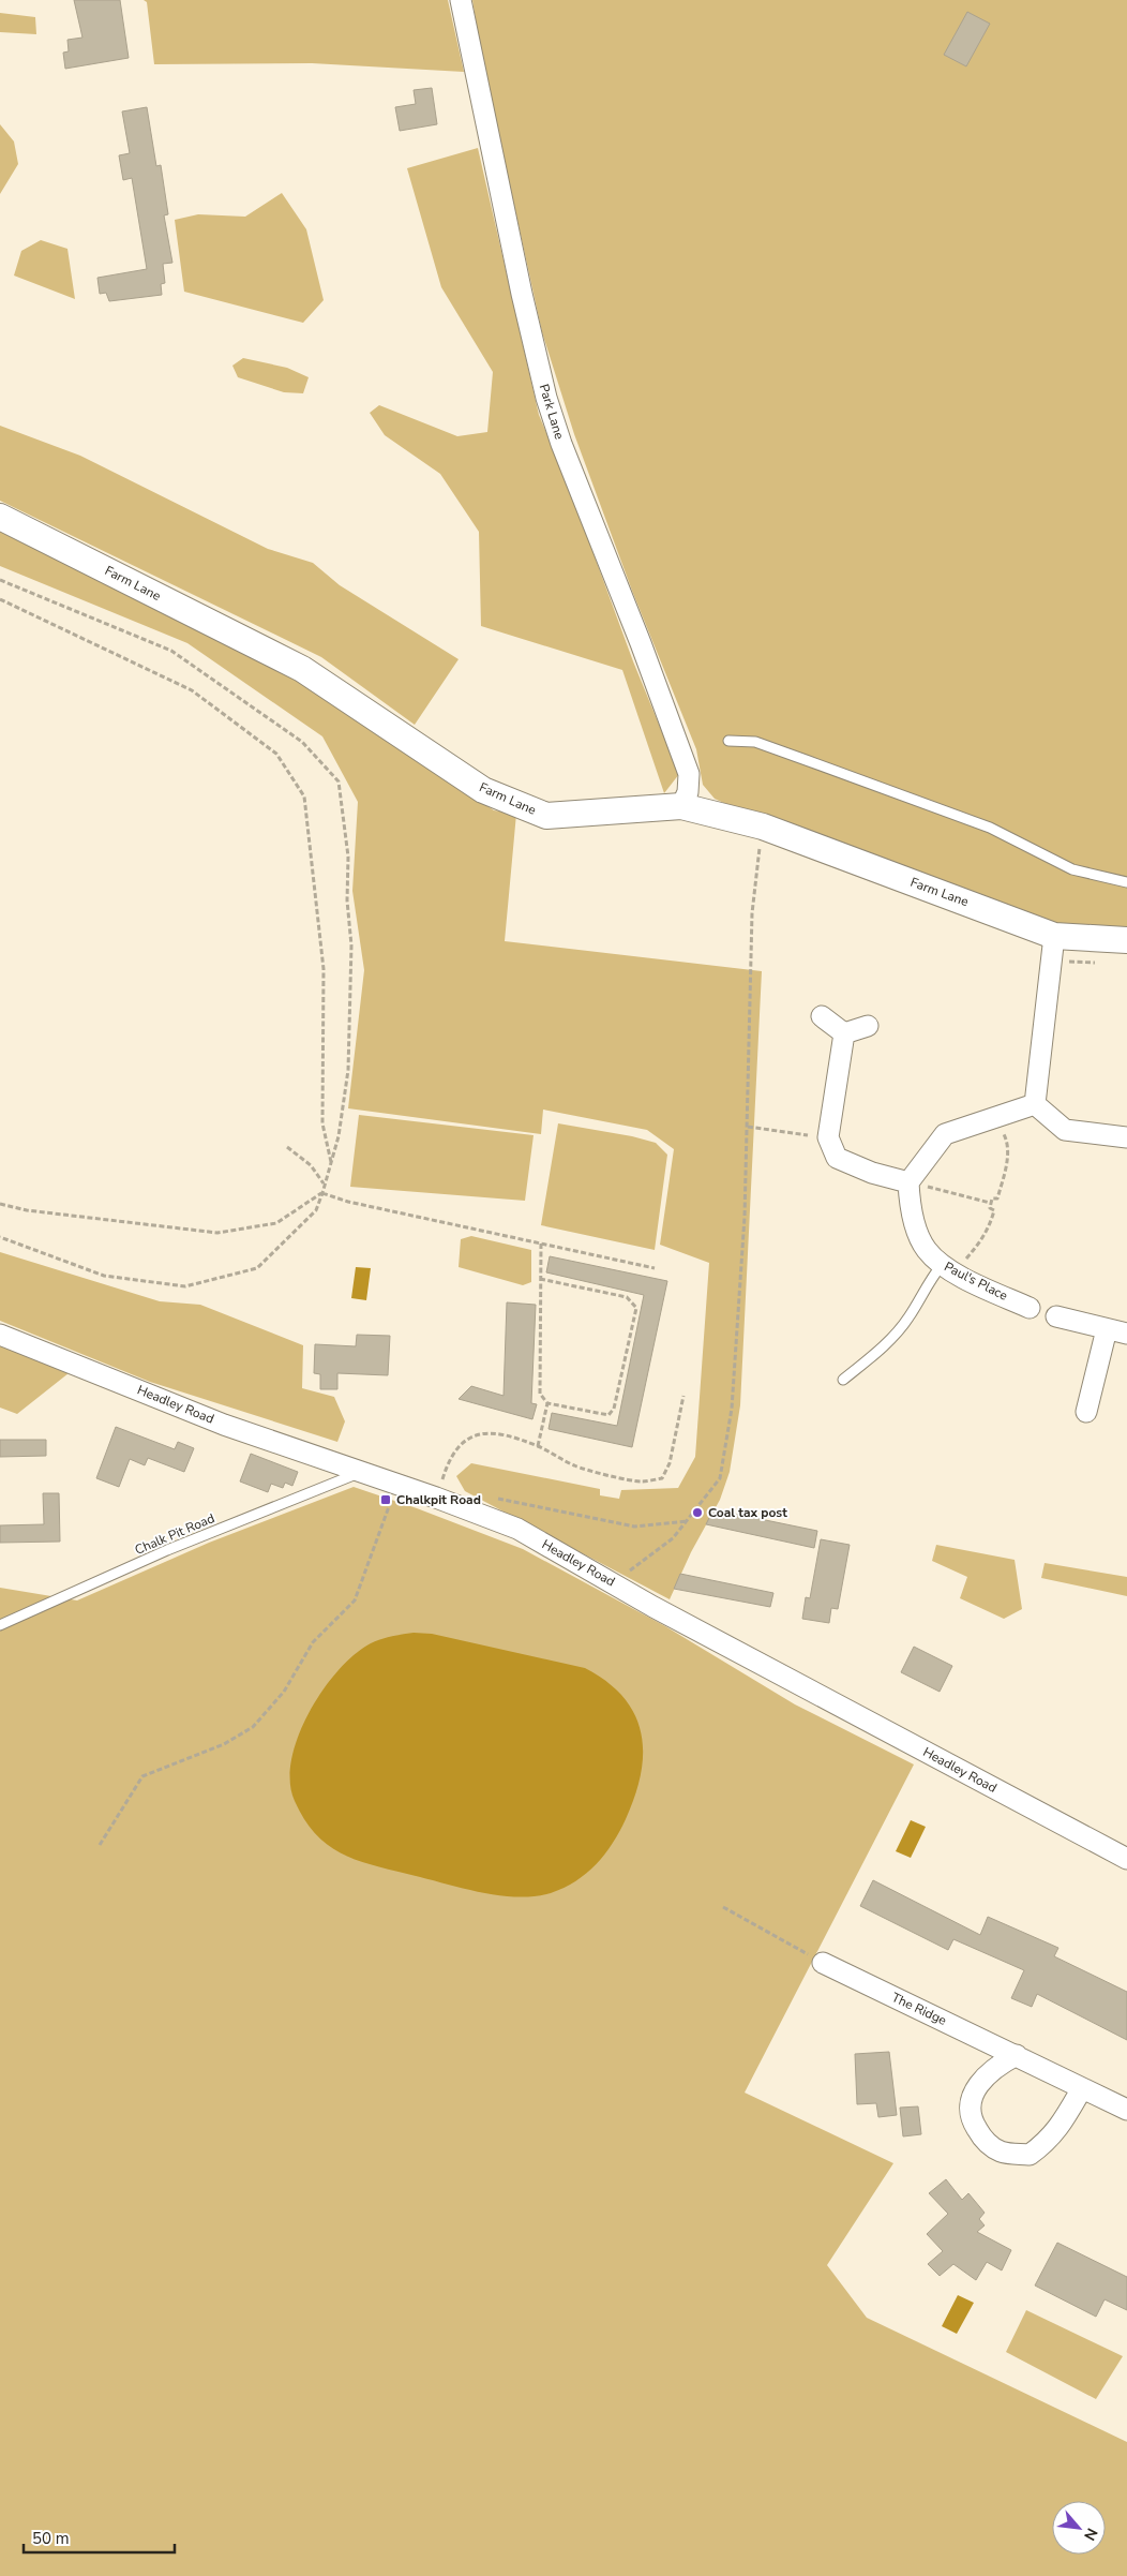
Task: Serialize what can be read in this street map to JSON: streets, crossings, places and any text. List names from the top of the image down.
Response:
{
  "streets": {
    "street": [
      "Park Lane",
      "Farm Lane",
      "Paul's Place",
      "Headley Road",
      "The Ridge"
    ],
    "lane": ["Chalk Pit Road"]
  },
  "crossings": [
    ["Park Lane", "Farm Lane"],
    ["Headley Road", "Chalk Pit Road"]
  ],
  "places": {
    "transit": ["Chalkpit Road"],
    "other": ["Coal tax post"]
  },
  "scale_bar": "50 m",
  "north": "bottom right"
}
